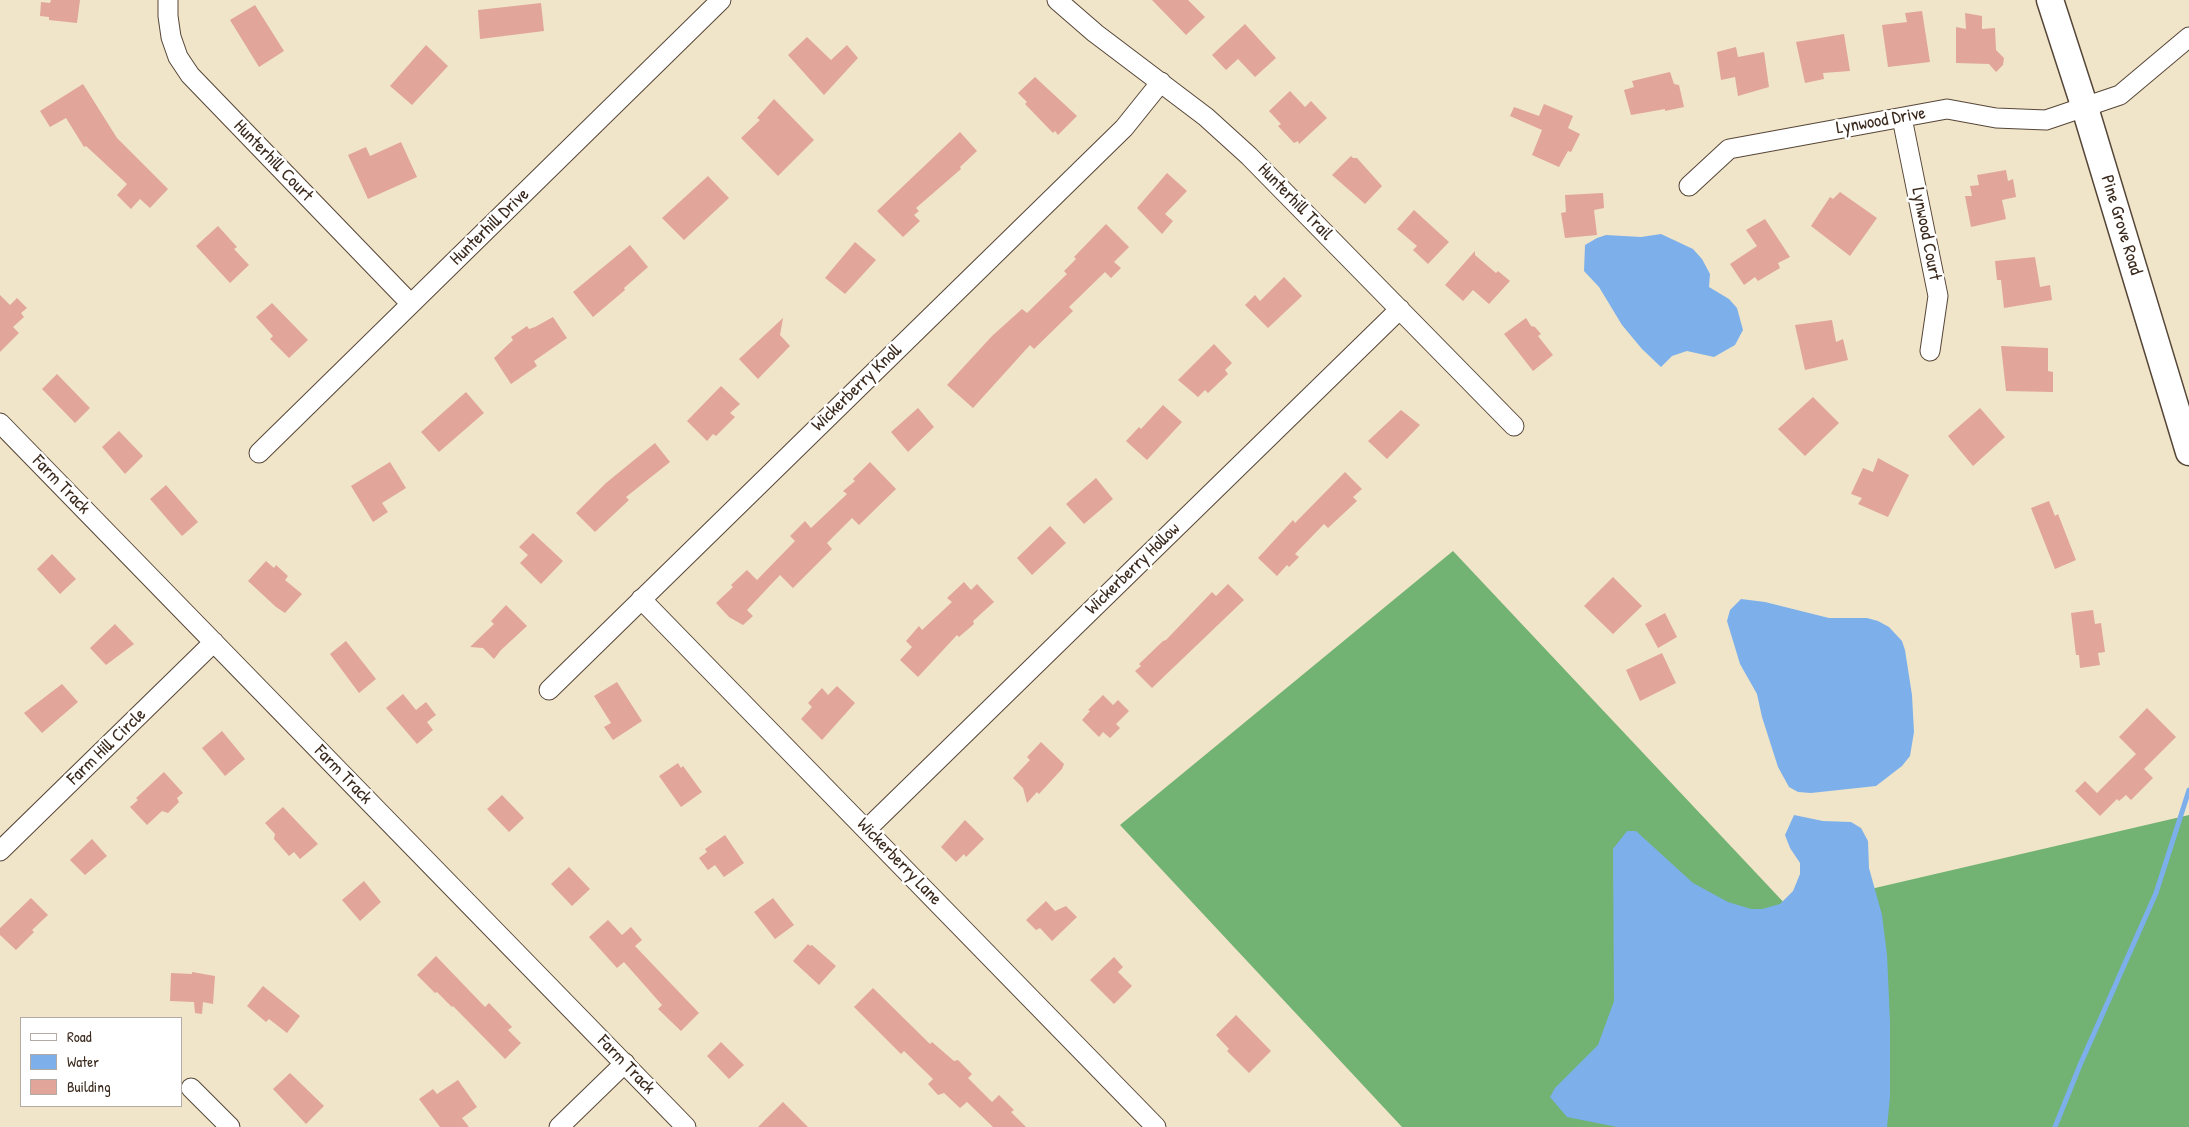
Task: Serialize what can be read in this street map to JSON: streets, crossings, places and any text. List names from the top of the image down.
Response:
{
  "streets": {
    "main road": ["Pine Grove Road"],
    "street": [
      "Lynwood Drive",
      "Hunterhill Court",
      "Hunterhill Trail",
      "Hunterhill Drive",
      "Lynwood Court",
      "Wickerberry Knoll",
      "Farm Track",
      "Wickerberry Hollow",
      "Farm Hill Circle",
      "Wickerberry Lane"
    ]
  },
  "crossings": [
    ["Lynwood Drive", "Pine Grove Road"],
    ["Lynwood Drive", "Lynwood Court"],
    ["Hunterhill Court", "Hunterhill Drive"],
    ["Hunterhill Trail", "Wickerberry Knoll"],
    ["Hunterhill Trail", "Wickerberry Hollow"],
    ["Wickerberry Knoll", "Wickerberry Lane"],
    ["Farm Track", "Farm Hill Circle"],
    ["Wickerberry Hollow", "Wickerberry Lane"]
  ],
  "legend": ["Road", "Water", "Building"]
}
